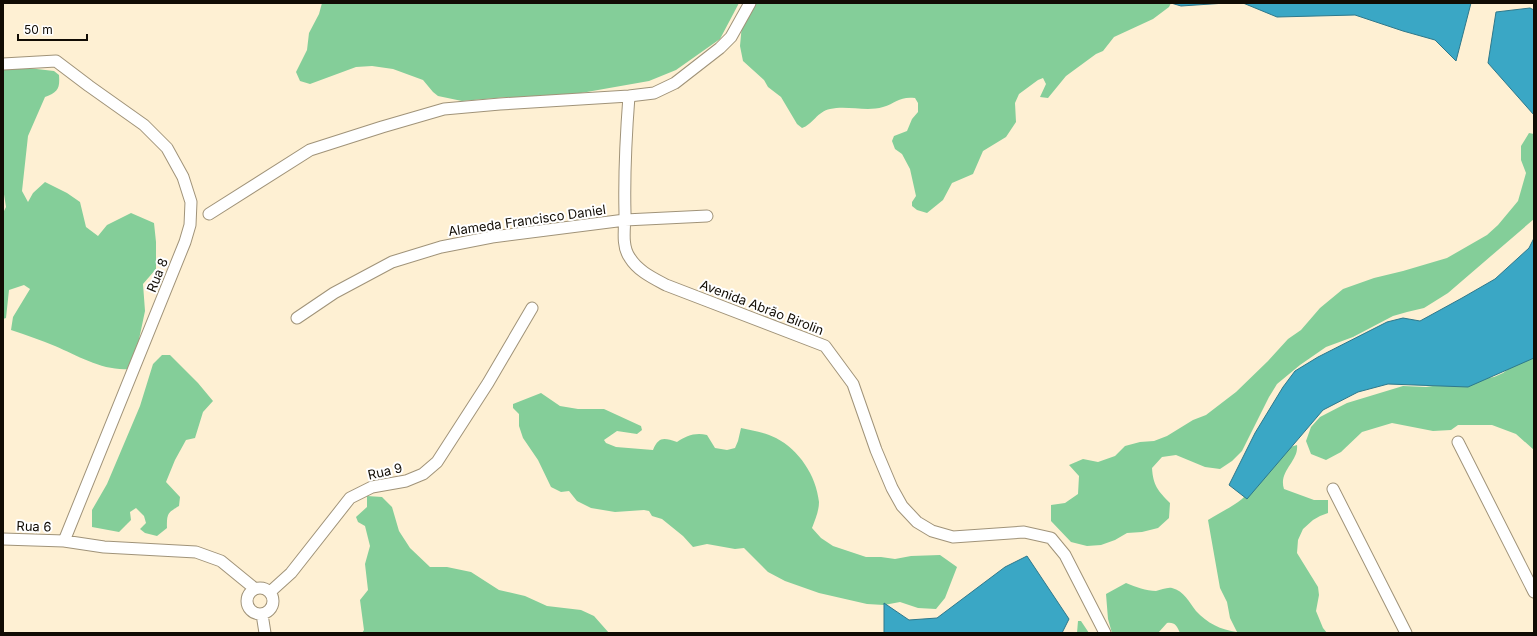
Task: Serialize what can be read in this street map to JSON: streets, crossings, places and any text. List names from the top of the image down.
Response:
{
  "streets": {
    "street": [
      "Alameda Francisco Daniel",
      "Rua 8",
      "Avenida Abrão Birolin",
      "Rua 9",
      "Rua 6"
    ]
  },
  "crossings": [
    ["Alameda Francisco Daniel", "Avenida Abrão Birolin"],
    ["Rua 8", "Rua 6"],
    ["Rua 9", "Rua 6"]
  ],
  "scale_bar": "50 m"
}
